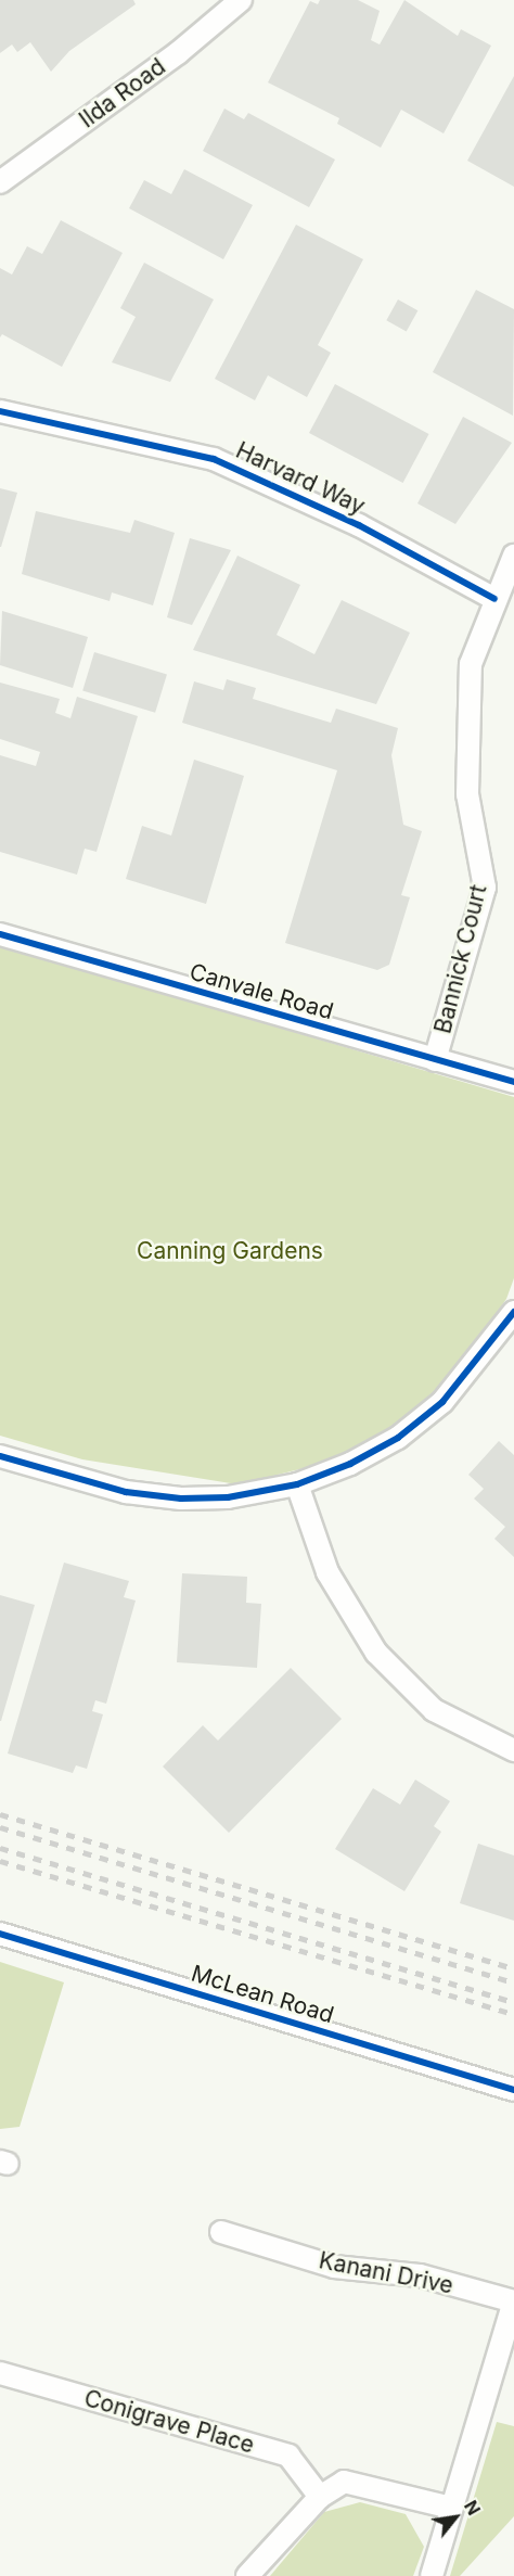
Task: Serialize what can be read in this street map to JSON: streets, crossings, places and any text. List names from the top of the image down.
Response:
{
  "streets": {
    "street": [
      "Ilda Road",
      "Harvard Way",
      "Bannick Court",
      "Canvale Road",
      "McLean Road",
      "Kanani Drive",
      "Conigrave Place"
    ]
  },
  "crossings": [
    ["Harvard Way", "Bannick Court"],
    ["Bannick Court", "Canvale Road"]
  ],
  "parks": ["Canning Gardens"],
  "north": "top right"
}
